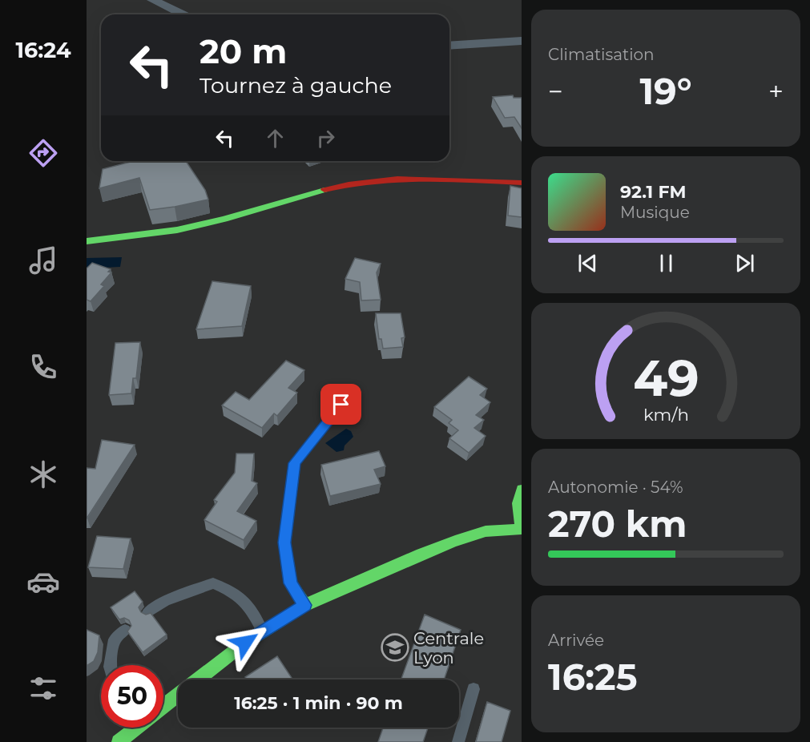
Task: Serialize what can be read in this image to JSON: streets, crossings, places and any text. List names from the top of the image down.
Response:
{
  "places": {
    "school or university": ["Centrale Lyon"]
  },
  "page": {
    "tabs": "16:24",
    "tile": [
      "Climatisation",
      ["Autonomie · 54%", "270 km"],
      ["Arrivée", "16:25"]
    ],
    "turn": ["20 m", "Tournez à gauche"],
    "heat": ["−", "19°", "+"],
    "song": ["92.1 FM", "Musique"],
    "limit": "50",
    "trip": "16:25 · 1 min · 90 m",
    "gauge": ["49", "km/h"]
  }
}
